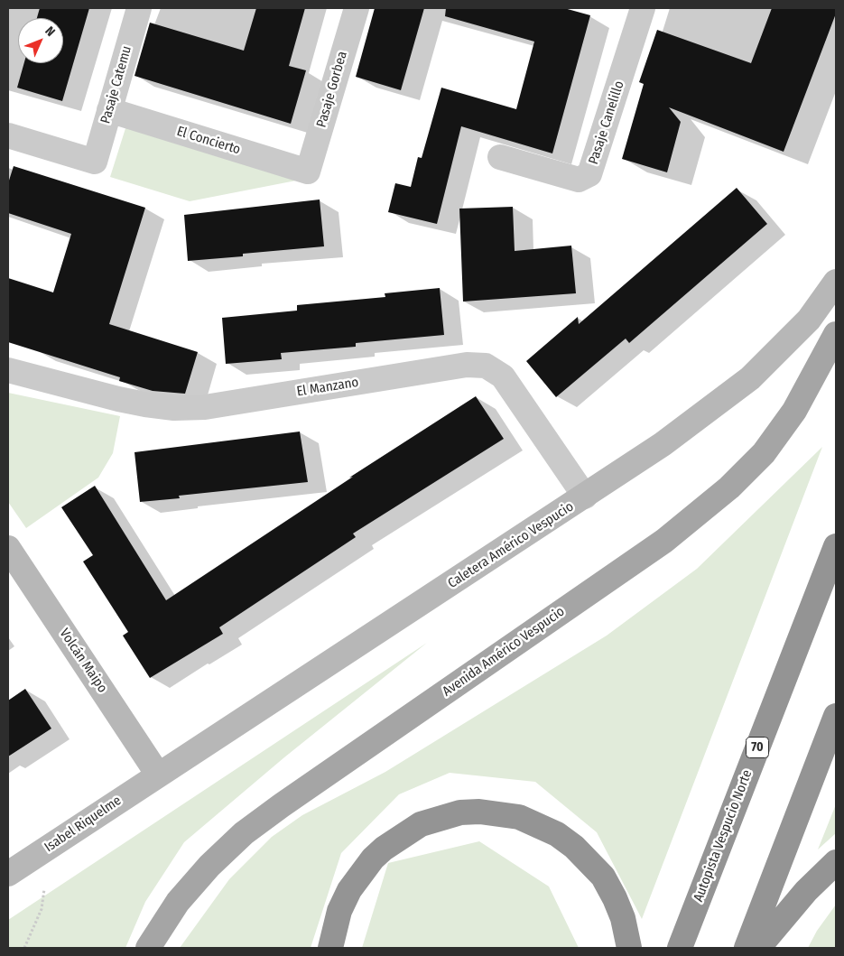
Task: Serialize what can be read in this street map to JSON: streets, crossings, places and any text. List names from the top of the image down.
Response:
{
  "streets": {
    "highway": ["70", "Autopista Vespucio Norte"],
    "main road": ["Avenida Américo Vespucio"],
    "street": [
      "Pasaje Catemu",
      "Pasaje Gorbea",
      "Pasaje Canelillo",
      "El Concierto",
      "El Manzano",
      "Caletera Américo Vespucio",
      "Volcán Maipo",
      "Isabel Riquelme"
    ]
  },
  "crossings": [
    ["Pasaje Catemu", "El Concierto"],
    ["Pasaje Gorbea", "El Concierto"],
    ["El Manzano", "Caletera Américo Vespucio"],
    ["Caletera Américo Vespucio", "Volcán Maipo"],
    ["Caletera Américo Vespucio", "Isabel Riquelme"],
    ["Volcán Maipo", "Isabel Riquelme"]
  ],
  "north": "top right"
}
